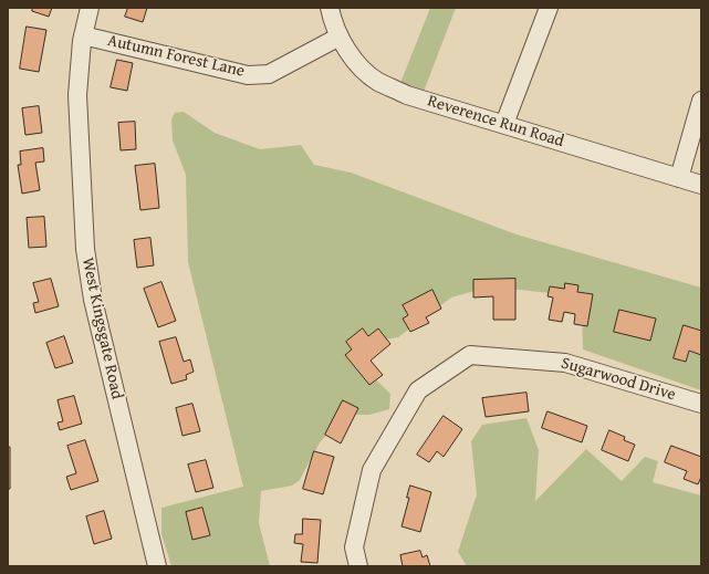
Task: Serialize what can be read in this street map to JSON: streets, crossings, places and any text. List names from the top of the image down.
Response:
{
  "streets": {
    "street": [
      "Autumn Forest Lane",
      "Reverence Run Road",
      "West Kingsgate Road",
      "Sugarwood Drive"
    ]
  },
  "crossings": [
    ["Autumn Forest Lane", "Reverence Run Road"],
    ["Autumn Forest Lane", "West Kingsgate Road"]
  ]
}
